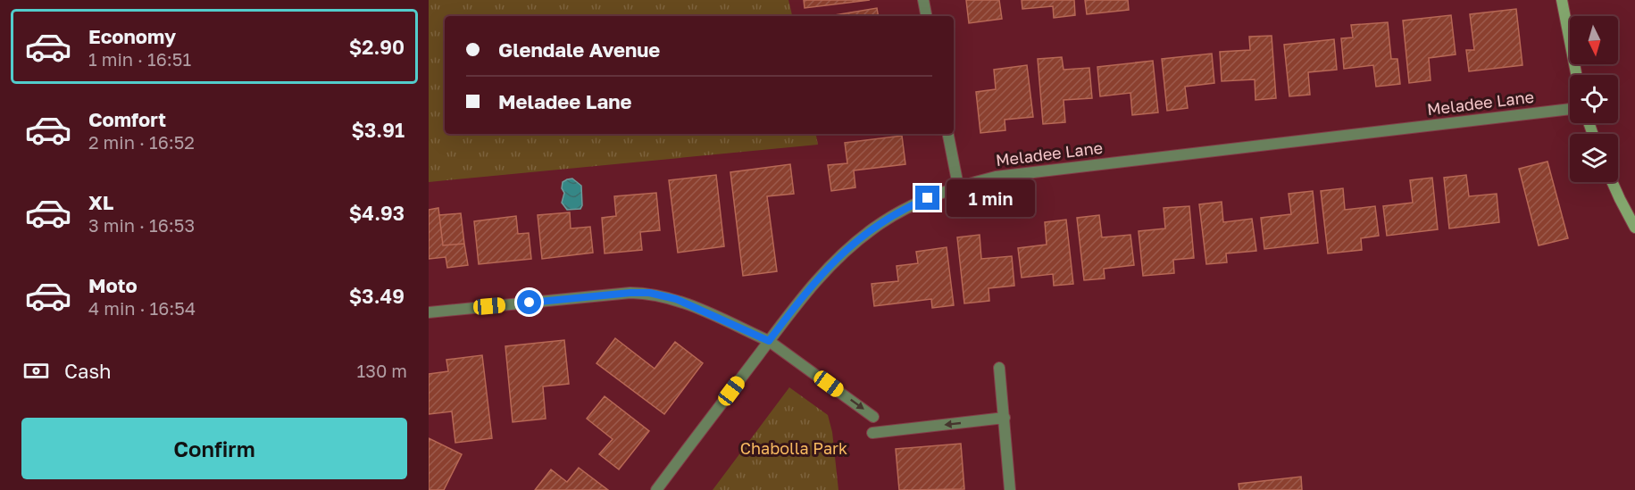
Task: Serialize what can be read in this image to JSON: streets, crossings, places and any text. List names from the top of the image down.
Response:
{
  "streets": {
    "street": ["Meladee Lane"]
  },
  "parks": ["Chabolla Park"],
  "north": "bottom",
  "page": {
    "list": [
      {
        "name": "Economy",
        "note": "1 min · 16:51",
        "value": "$2.90"
      },
      {
        "name": "Comfort",
        "note": "2 min · 16:52",
        "value": "$3.91"
      },
      {
        "name": "XL",
        "note": "3 min · 16:53",
        "value": "$4.93"
      },
      {
        "name": "Moto",
        "note": "4 min · 16:54",
        "value": "$3.49"
      }
    ],
    "banner": ["Glendale Avenue", "Meladee Lane"],
    "bubble": "1 min",
    "pay": ["Cash", "130 m"],
    "buttons": "Confirm"
  }
}
